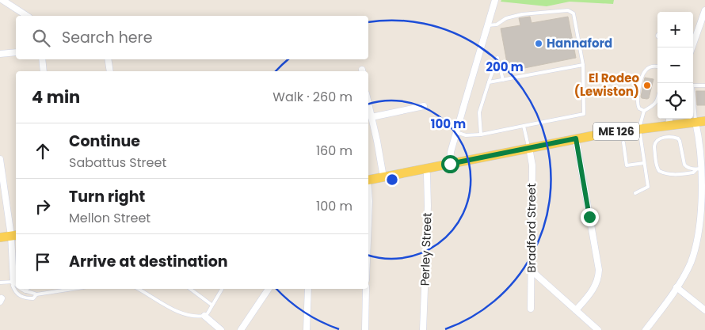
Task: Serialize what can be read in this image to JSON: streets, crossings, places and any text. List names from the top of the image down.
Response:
{
  "streets": {
    "main road": ["ME 126"],
    "street": ["Bradford Street", "Perley Street"]
  },
  "crossings": [
    ["ME 126", "Bradford Street"],
    ["ME 126", "Perley Street"]
  ],
  "places": ["Hannaford", "El Rodeo (Lewiston)"],
  "page": {
    "map_buttons": ["+", "−"],
    "search": "Search here",
    "heading": ["4 min", "Walk · 260 m"],
    "list": [
      ["Continue", "Sabattus Street", "160 m"],
      ["Turn right", "Mellon Street", "100 m"],
      "Arrive at destination"
    ]
  },
  "rings": ["200 m", "100 m"]
}
